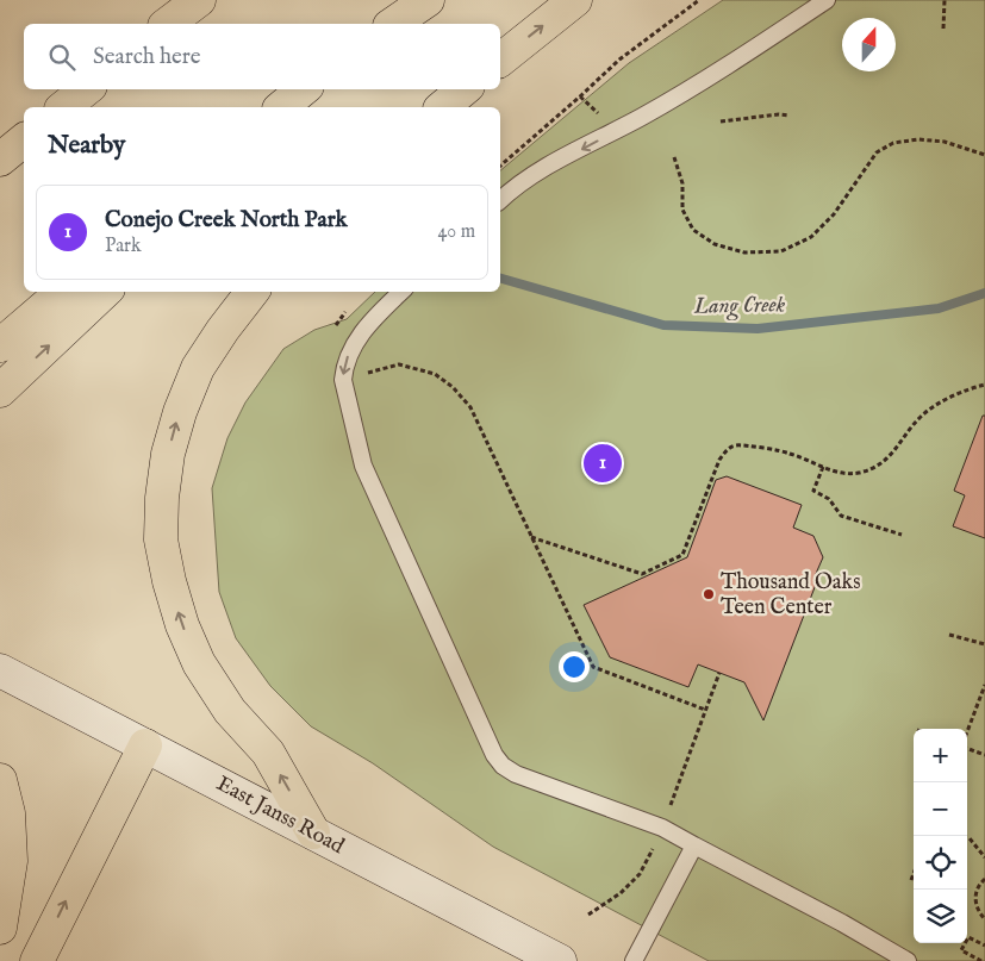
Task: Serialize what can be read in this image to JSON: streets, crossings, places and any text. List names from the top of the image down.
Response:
{
  "streets": {
    "main road": ["East Janss Road"]
  },
  "water": ["Lang Creek"],
  "places": ["Thousand Oaks Teen Center"],
  "north": "top",
  "page": {
    "search": "Search here",
    "heading": "Nearby",
    "list": [
      {
        "mark": "1",
        "name": "Conejo Creek North Park",
        "note": "Park",
        "value": "40 m"
      }
    ],
    "pins": "1",
    "map_buttons": ["+", "−"]
  }
}
